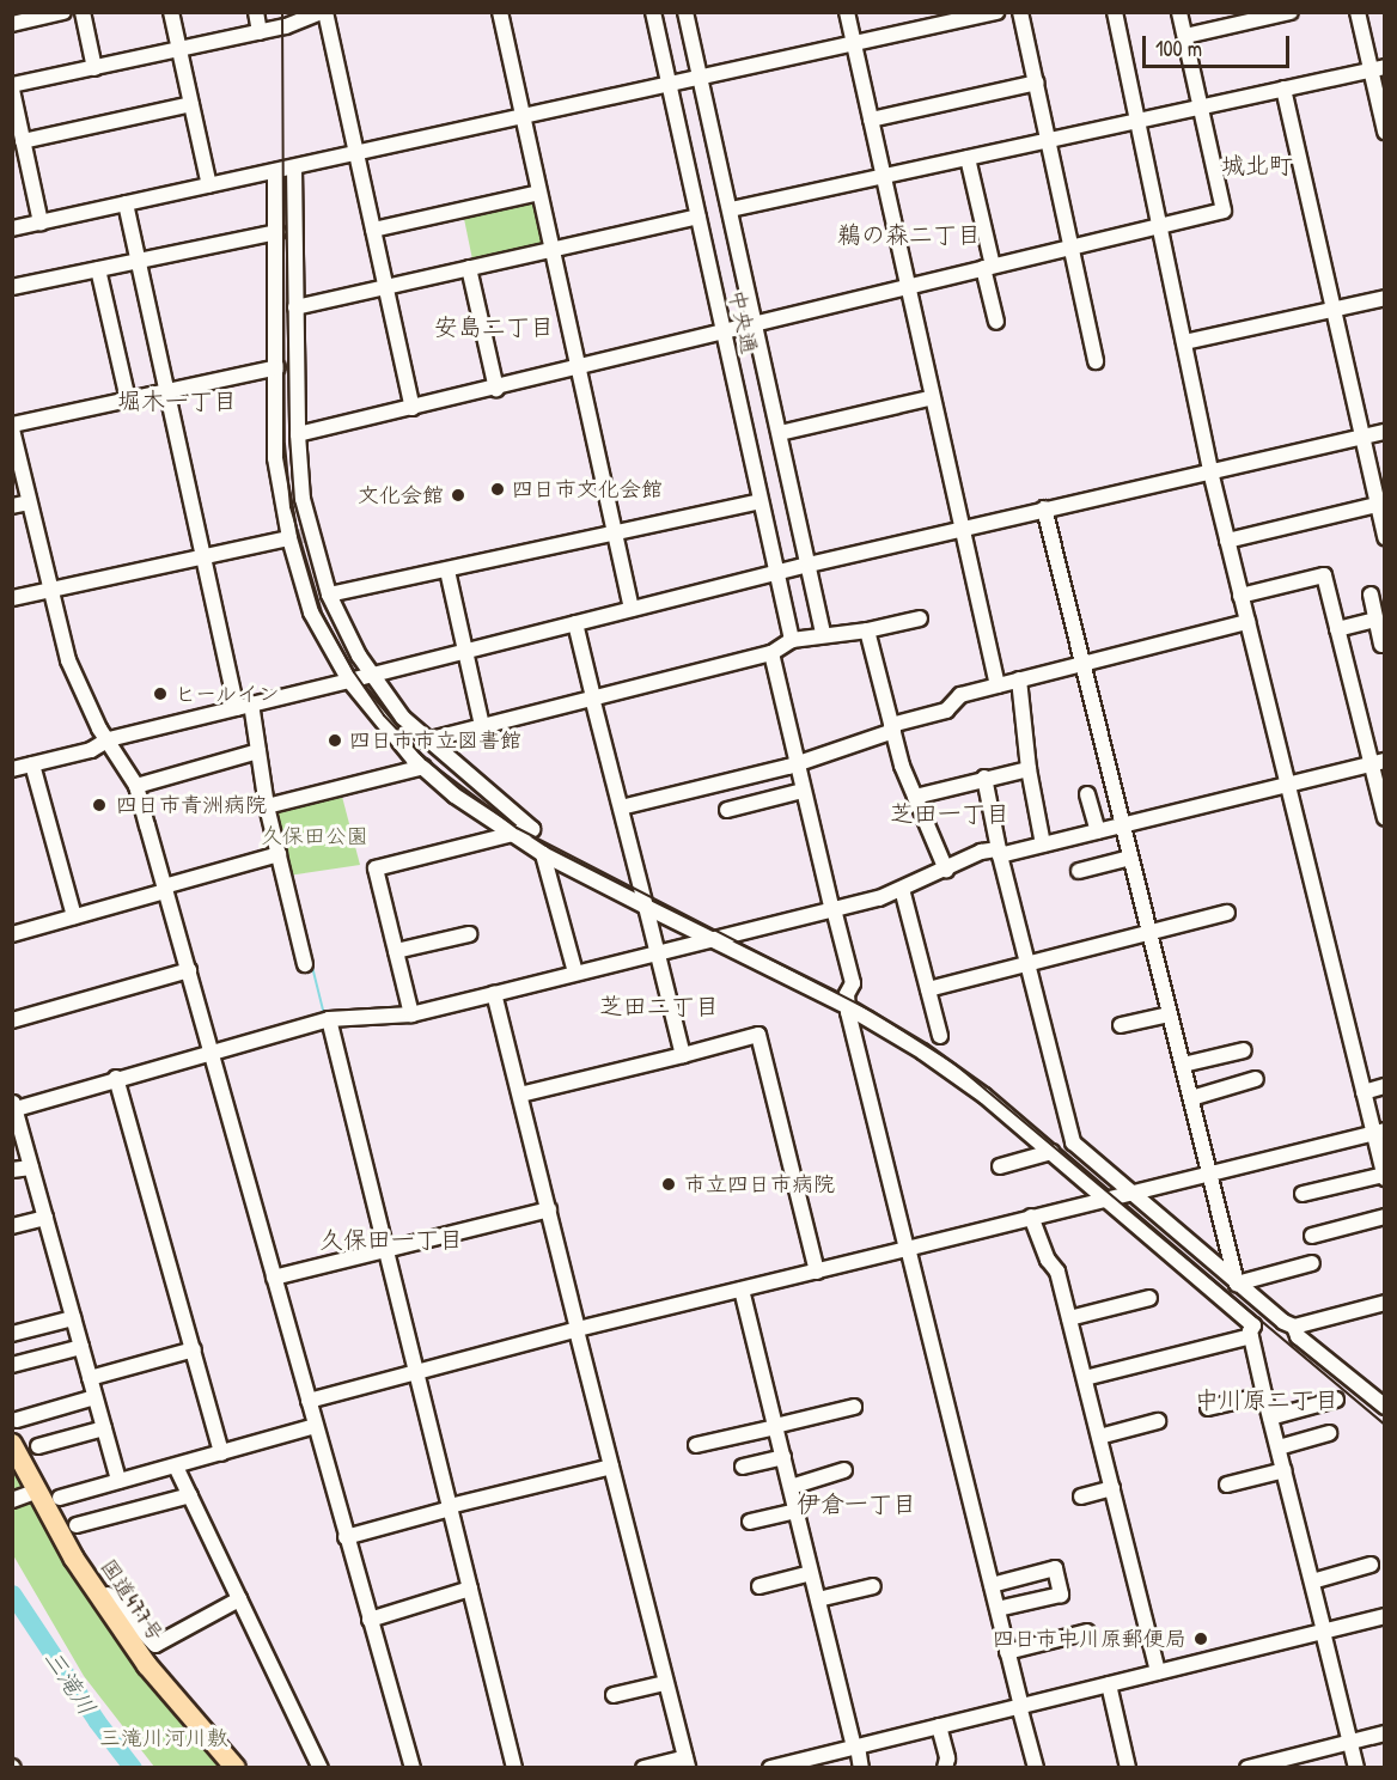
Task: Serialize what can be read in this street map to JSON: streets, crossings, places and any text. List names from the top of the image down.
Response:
{
  "streets": {
    "highway": ["国道477号"],
    "street": ["中央通"]
  },
  "districts": [
    "城北町",
    "鵜の森二丁目",
    "安島二丁目",
    "堀木一丁目",
    "芝田一丁目",
    "芝田二丁目",
    "久保田一丁目",
    "中川原二丁目",
    "伊倉一丁目"
  ],
  "water": ["三滝川"],
  "parks": ["久保田公園", "三滝川河川敷"],
  "places": [
    "四日市文化会館",
    "文化会館",
    "ヒールイン",
    "四日市市立図書館",
    "四日市青洲病院",
    "市立四日市病院",
    "四日市中川原郵便局"
  ],
  "scale_bar": "100 m"
}
